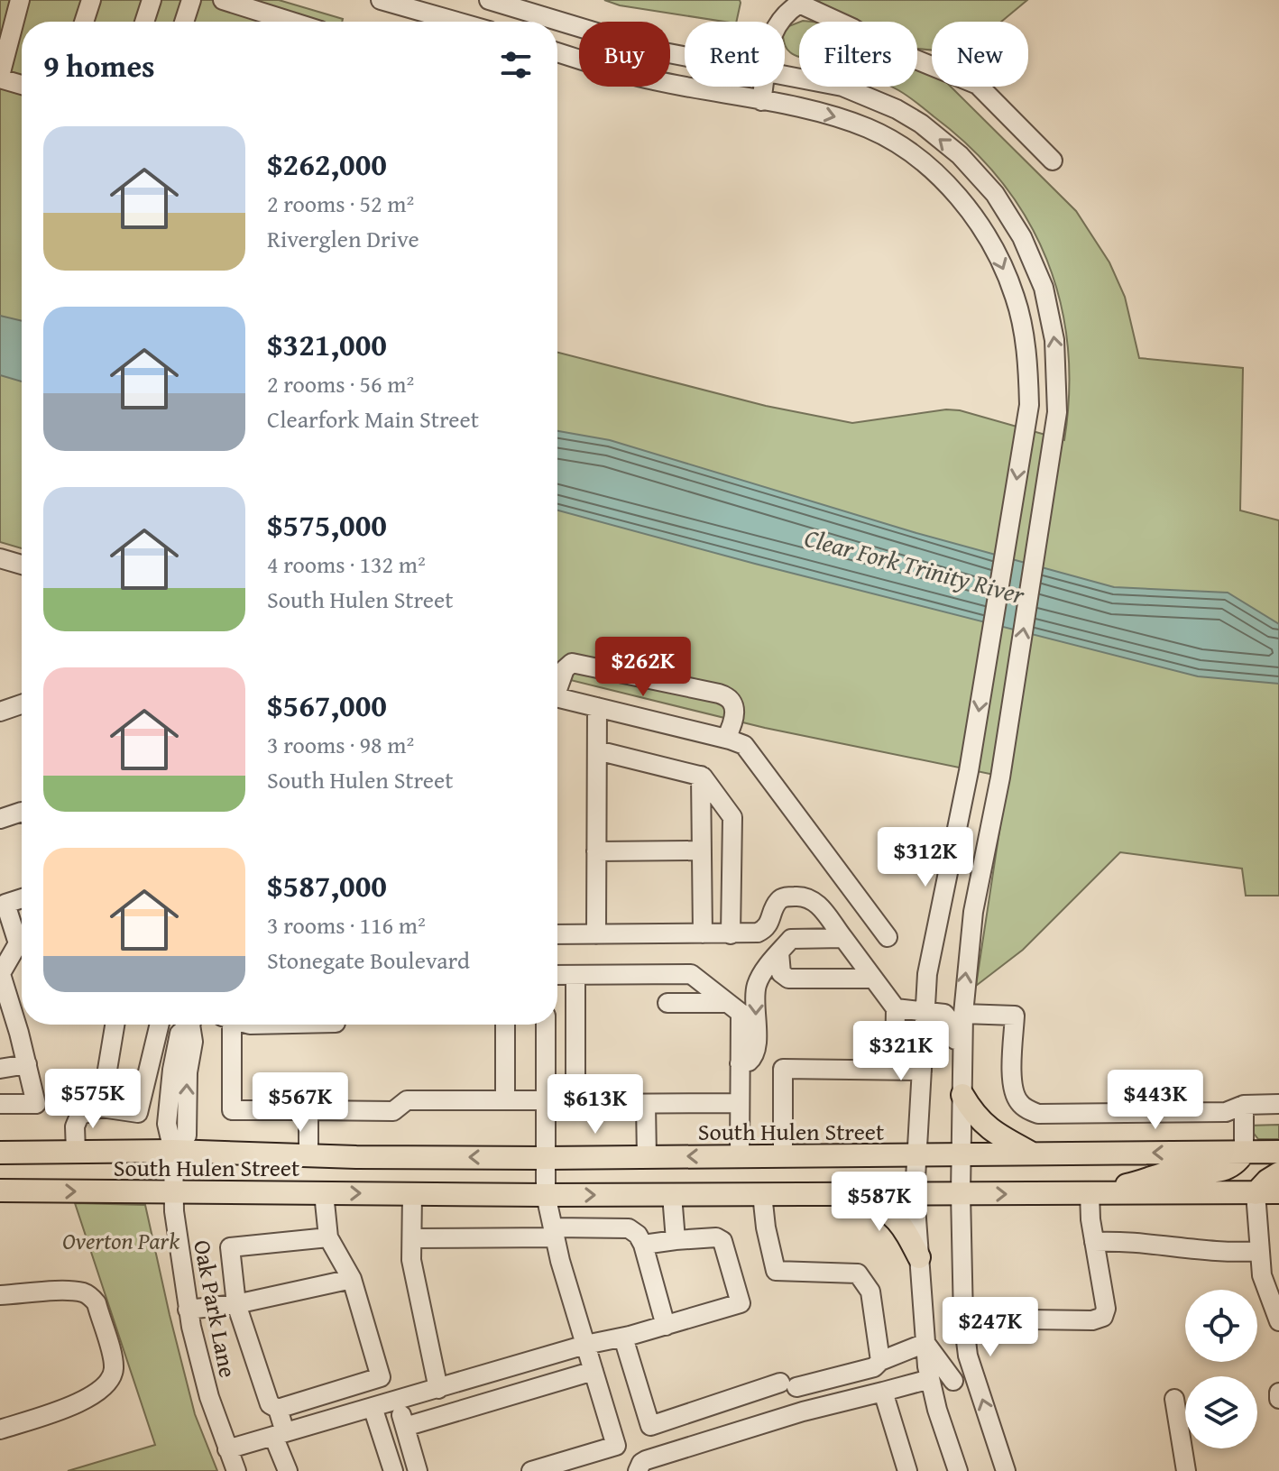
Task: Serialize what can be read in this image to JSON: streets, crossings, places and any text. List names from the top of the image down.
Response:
{
  "streets": {
    "main road": ["South Hulen Street"],
    "street": ["Oak Park Lane"]
  },
  "crossings": [
    ["South Hulen Street", "Oak Park Lane"]
  ],
  "water": ["Clear Fork Trinity River"],
  "parks": ["Overton Park"],
  "page": {
    "chip": [
      "Buy",
      "Rent",
      "Filters",
      "New"
    ],
    "heading": "9 homes",
    "list": [
      {
        "name": "$262,000",
        "note": "2 rooms · 52 m² · Riverglen Drive"
      },
      {
        "name": "$321,000",
        "note": "2 rooms · 56 m² · Clearfork Main Street"
      },
      {
        "name": "$575,000",
        "note": "4 rooms · 132 m² · South Hulen Street"
      },
      {
        "name": "$567,000",
        "note": "3 rooms · 98 m² · South Hulen Street"
      },
      {
        "name": "$587,000",
        "note": "3 rooms · 116 m² · Stonegate Boulevard"
      }
    ],
    "price": [
      "$262K",
      "$312K",
      "$321K",
      "$575K",
      "$443K",
      "$567K",
      "$613K",
      "$587K",
      "$247K"
    ]
  }
}
